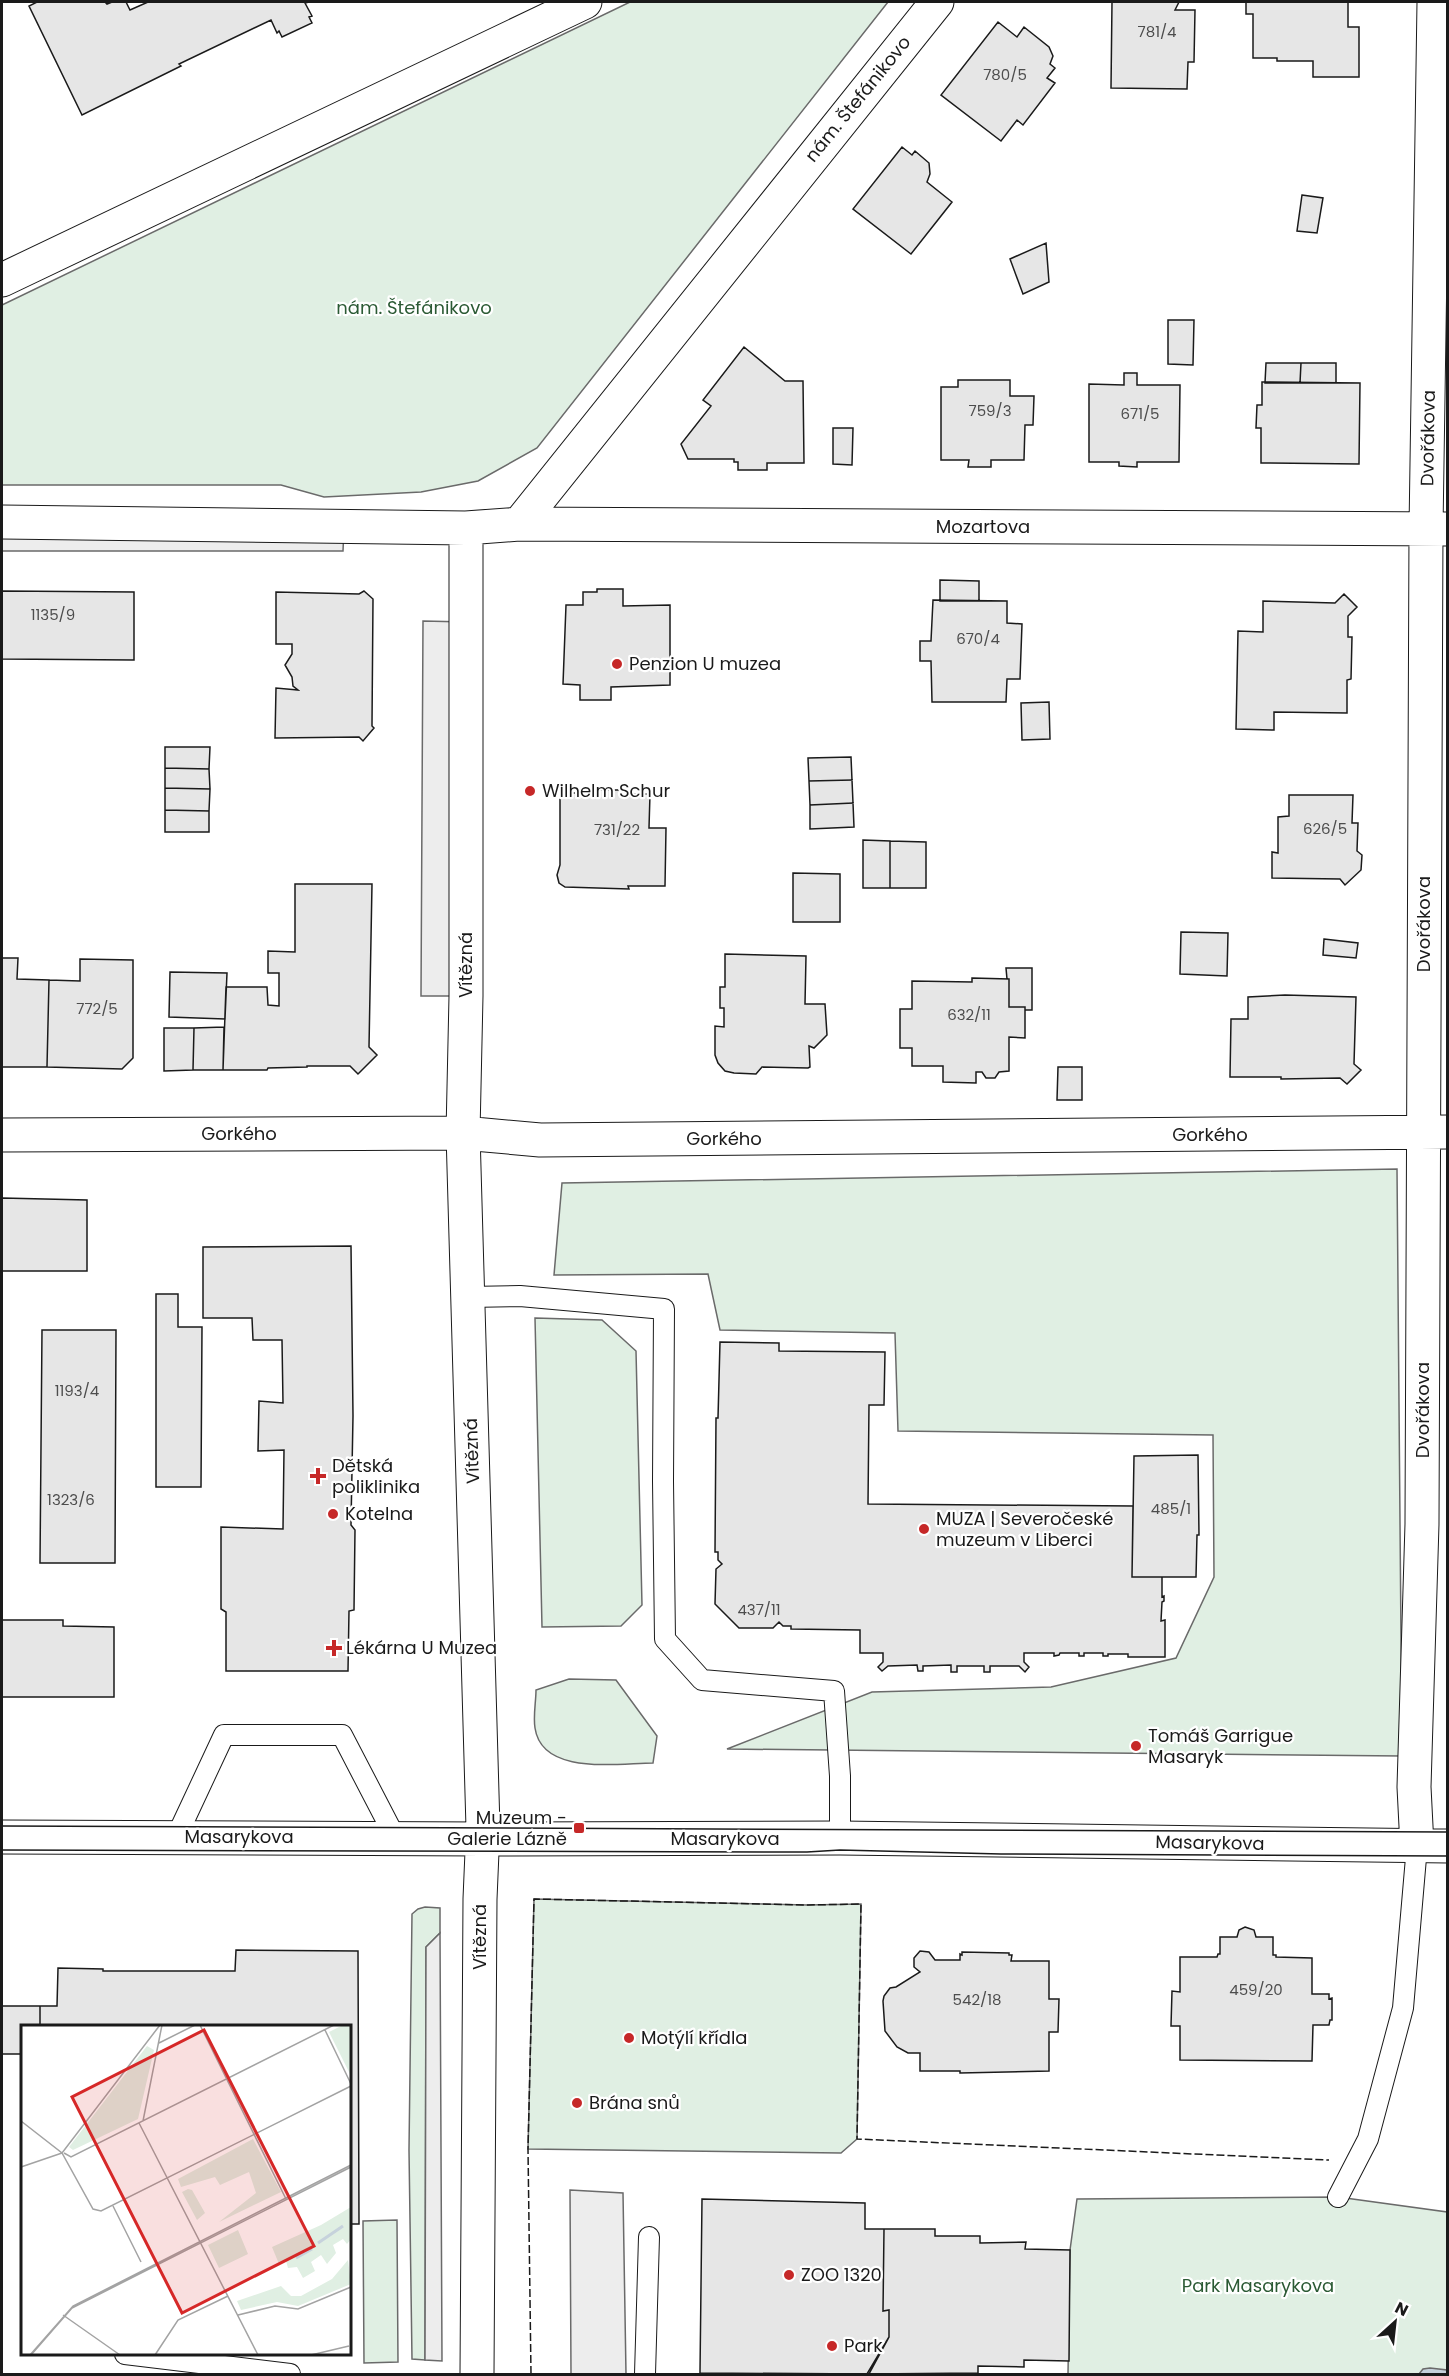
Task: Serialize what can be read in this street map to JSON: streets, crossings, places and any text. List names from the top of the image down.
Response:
{
  "streets": {
    "street": [
      "nám. Štefánikovo",
      "Dvořákova",
      "Mozartova",
      "Vítězná",
      "Gorkého",
      "Masarykova"
    ]
  },
  "crossings": [
    ["nám. Štefánikovo", "Mozartova"],
    ["Dvořákova", "Mozartova"],
    ["Dvořákova", "Gorkého"],
    ["Dvořákova", "Masarykova"],
    ["Vítězná", "Gorkého"],
    ["Vítězná", "Masarykova"]
  ],
  "parks": ["nám. Štefánikovo", "Park Masarykova"],
  "places": {
    "other": [
      "Penzion U muzea",
      "Wilhelm Schur",
      "Kotelna",
      "MUZA | Severočeské muzeum v Liberci",
      "Tomáš Garrigue Masaryk",
      "Motýlí křídla",
      "Brána snů",
      "ZOO 1320",
      "Park"
    ],
    "health": ["Dětská poliklinika", "Lékárna U Muzea"],
    "transit": ["Muzeum - Galerie Lázně"]
  },
  "house_numbers": [
    "781/4",
    "780/5",
    "759/3",
    "671/5",
    "1135/9",
    "670/4",
    "626/5",
    "731/22",
    "772/5",
    "632/11",
    "1193/4",
    "1323/6",
    "485/1",
    "437/11",
    "459/20",
    "542/18"
  ],
  "north": "top right"
}
